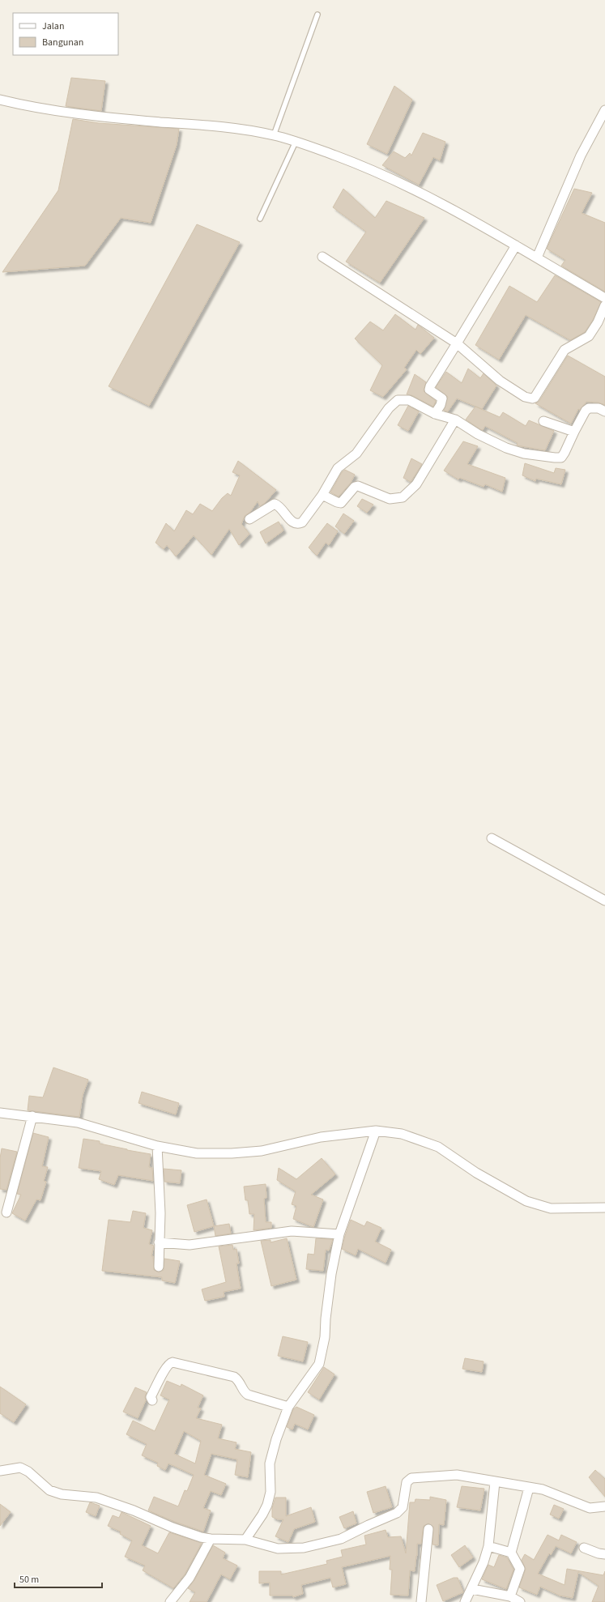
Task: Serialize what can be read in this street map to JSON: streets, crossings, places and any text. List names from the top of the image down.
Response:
{
  "legend": ["Jalan", "Bangunan"],
  "scale_bar": "50 m"
}
